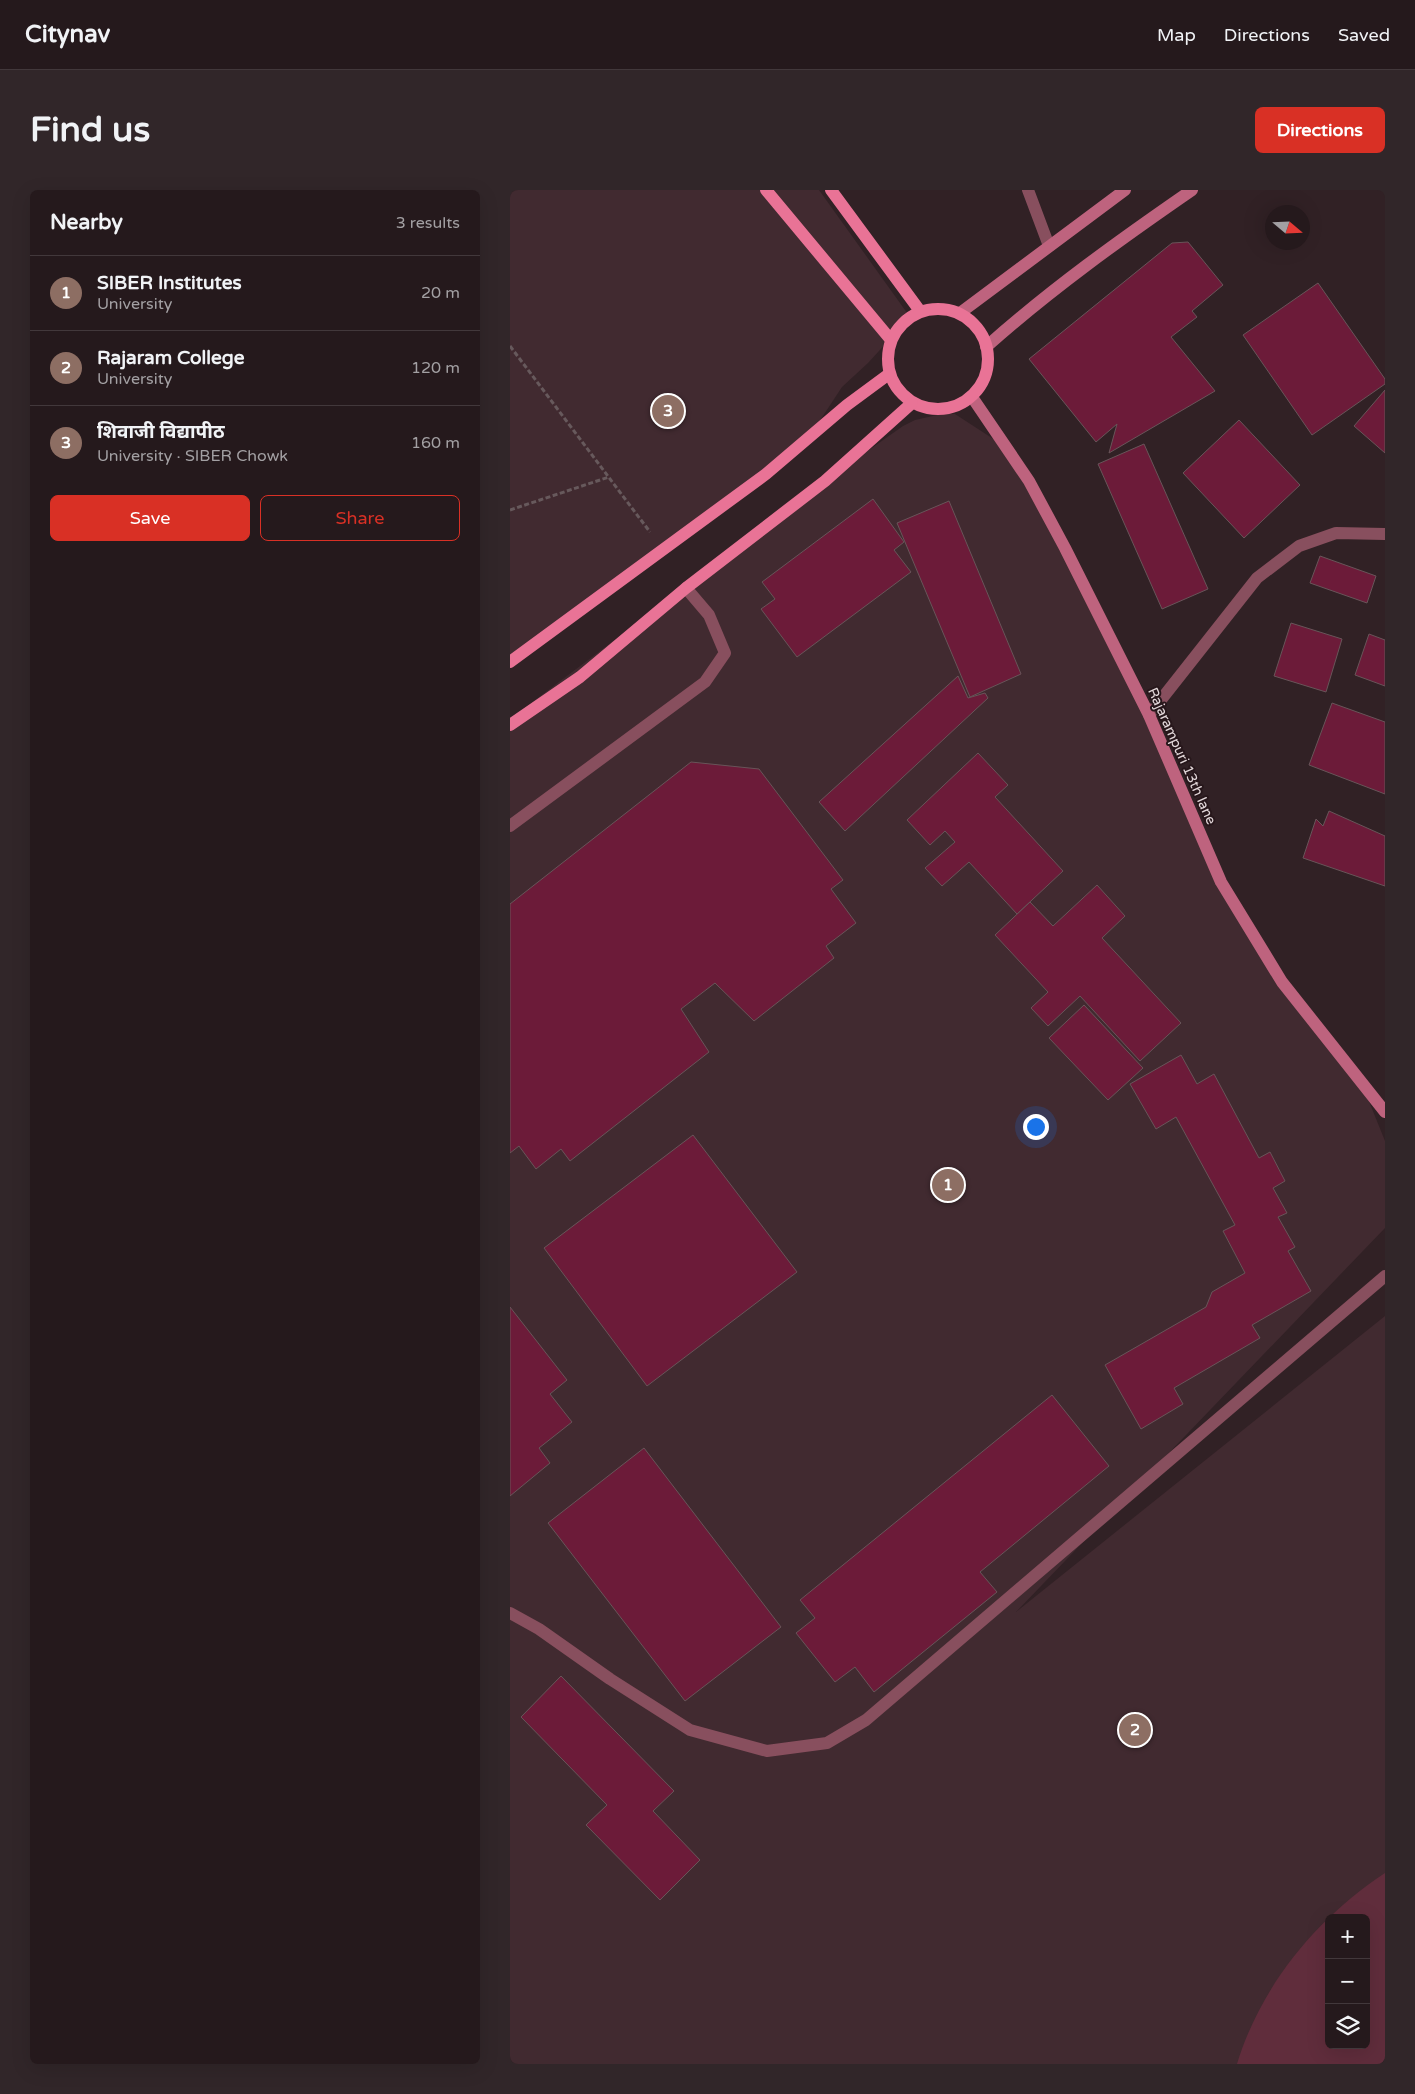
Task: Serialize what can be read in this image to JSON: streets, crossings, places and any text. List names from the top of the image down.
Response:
{
  "streets": {
    "street": ["Rajarampuri 13th lane"]
  },
  "north": "right",
  "page": {
    "header": "Citynav",
    "nav": ["Map", "Directions", "Saved"],
    "buttons": [
      "Directions",
      ["Save", "Share"]
    ],
    "title": "Find us",
    "heading": ["Nearby", "3 results"],
    "list": [
      {
        "mark": "1",
        "name": "SIBER Institutes",
        "note": "University",
        "value": "20 m"
      },
      {
        "mark": "2",
        "name": "Rajaram College",
        "note": "University",
        "value": "120 m"
      },
      {
        "mark": "3",
        "name": "शिवाजी विद्यापीठ",
        "note": "University · SIBER Chowk",
        "value": "160 m"
      }
    ],
    "pins": ["3", "1", "2"],
    "map_buttons": ["+", "−"]
  }
}
